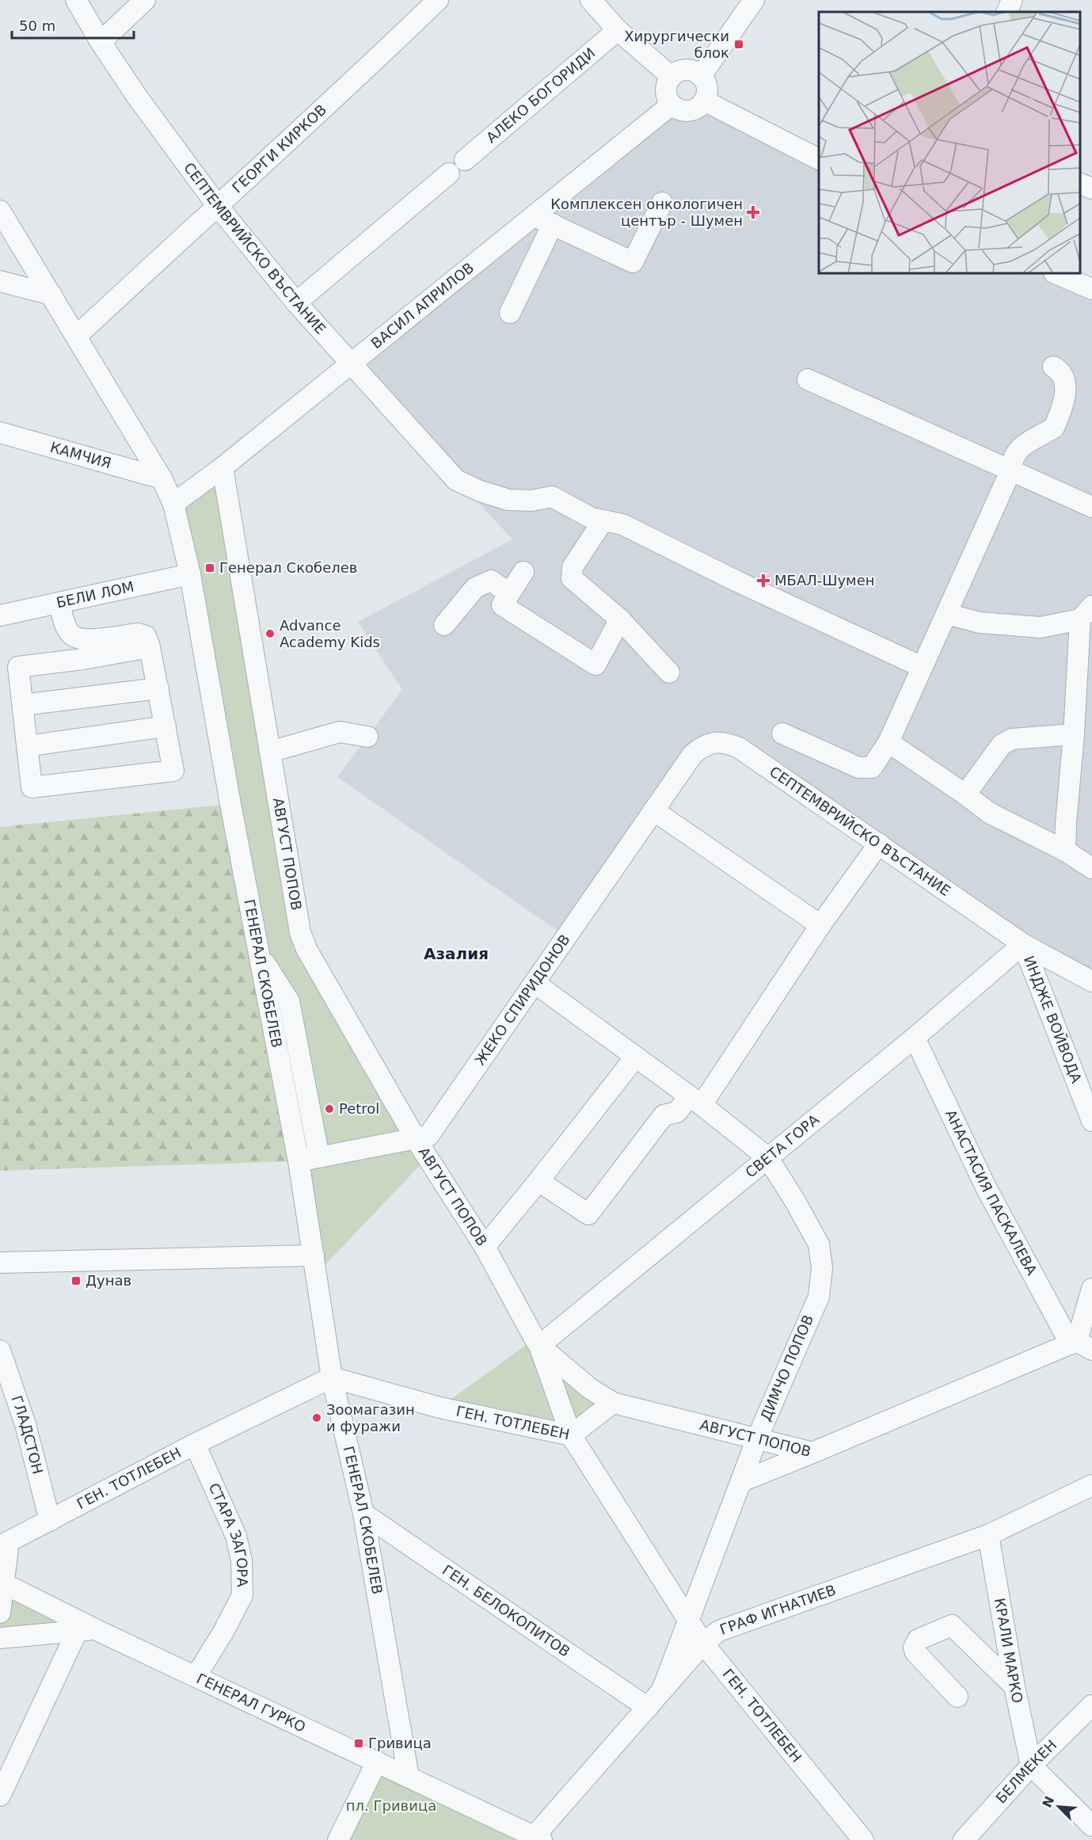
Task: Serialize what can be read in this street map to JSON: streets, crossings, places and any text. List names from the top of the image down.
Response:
{
  "streets": {
    "street": [
      "АЛЕКО БОГОРИДИ",
      "ГЕОРГИ КИРКОВ",
      "СЕПТЕМВРИЙСКО ВЪСТАНИЕ",
      "ВАСИЛ АПРИЛОВ",
      "КАМЧИЯ",
      "БЕЛИ ЛОМ",
      "АВГУСТ ПОПОВ",
      "ГЕНЕРАЛ СКОБЕЛЕВ",
      "ЖЕКО СПИРИДОНОВ",
      "ИНДЖЕ ВОЙВОДА",
      "СВЕТА ГОРА",
      "АНАСТАСИЯ ПАСКАЛЕВА",
      "ДИМЧО ПОПОВ",
      "ГЕН. ТОТЛЕБЕН",
      "ГЛАДСТОН",
      "СТАРА ЗАГОРА",
      "ГЕН. БЕЛОКОПИТОВ",
      "ГРАФ ИГНАТИЕВ",
      "КРАЛИ МАРКО",
      "ГЕНЕРАЛ ГУРКО",
      "БЕЛМЕКЕН"
    ]
  },
  "crossings": [
    ["ГЕОРГИ КИРКОВ", "СЕПТЕМВРИЙСКО ВЪСТАНИЕ"],
    ["ГЕОРГИ КИРКОВ", "ГЕНЕРАЛ СКОБЕЛЕВ"],
    ["СЕПТЕМВРИЙСКО ВЪСТАНИЕ", "ВАСИЛ АПРИЛОВ"],
    ["СЕПТЕМВРИЙСКО ВЪСТАНИЕ", "ЖЕКО СПИРИДОНОВ"],
    ["СЕПТЕМВРИЙСКО ВЪСТАНИЕ", "ИНДЖЕ ВОЙВОДА"],
    ["СЕПТЕМВРИЙСКО ВЪСТАНИЕ", "СВЕТА ГОРА"],
    ["ВАСИЛ АПРИЛОВ", "АВГУСТ ПОПОВ"],
    ["ВАСИЛ АПРИЛОВ", "ГЕНЕРАЛ СКОБЕЛЕВ"],
    ["КАМЧИЯ", "ГЕНЕРАЛ СКОБЕЛЕВ"],
    ["БЕЛИ ЛОМ", "ГЕНЕРАЛ СКОБЕЛЕВ"],
    ["АВГУСТ ПОПОВ", "ЖЕКО СПИРИДОНОВ"],
    ["АВГУСТ ПОПОВ", "СВЕТА ГОРА"],
    ["АВГУСТ ПОПОВ", "АНАСТАСИЯ ПАСКАЛЕВА"],
    ["АВГУСТ ПОПОВ", "ДИМЧО ПОПОВ"],
    ["ГЕНЕРАЛ СКОБЕЛЕВ", "ЖЕКО СПИРИДОНОВ"],
    ["ГЕНЕРАЛ СКОБЕЛЕВ", "ГЕН. ТОТЛЕБЕН"],
    ["ГЕНЕРАЛ СКОБЕЛЕВ", "ГЕН. БЕЛОКОПИТОВ"],
    ["ГЕНЕРАЛ СКОБЕЛЕВ", "ГЕНЕРАЛ ГУРКО"],
    ["ИНДЖЕ ВОЙВОДА", "СВЕТА ГОРА"],
    ["СВЕТА ГОРА", "АНАСТАСИЯ ПАСКАЛЕВА"],
    ["СВЕТА ГОРА", "ДИМЧО ПОПОВ"],
    ["ДИМЧО ПОПОВ", "ГЕН. ТОТЛЕБЕН"],
    ["ДИМЧО ПОПОВ", "ГРАФ ИГНАТИЕВ"],
    ["ГЕН. ТОТЛЕБЕН", "ГЛАДСТОН"],
    ["ГЕН. ТОТЛЕБЕН", "СТАРА ЗАГОРА"],
    ["ГЕН. ТОТЛЕБЕН", "ГРАФ ИГНАТИЕВ"],
    ["СТАРА ЗАГОРА", "ГЕНЕРАЛ ГУРКО"],
    ["ГЕН. БЕЛОКОПИТОВ", "ГРАФ ИГНАТИЕВ"],
    ["ГРАФ ИГНАТИЕВ", "КРАЛИ МАРКО"],
    ["ГРАФ ИГНАТИЕВ", "ГЕНЕРАЛ ГУРКО"],
    ["КРАЛИ МАРКО", "БЕЛМЕКЕН"]
  ],
  "districts": ["Азалия"],
  "parks": ["пл. Гривица"],
  "places": {
    "transit": [
      "Хирургически блок",
      "Генерал Скобелев",
      "Дунав",
      "Гривица"
    ],
    "health": ["￼Комплексен онкологичен център - Шумен", "МБАЛ-Шумен"],
    "other": ["Advance Academy Kids", "Petrol", "Зоомагазин и фуражи"]
  },
  "scale_bar": "50 m",
  "north": "top left"
}
